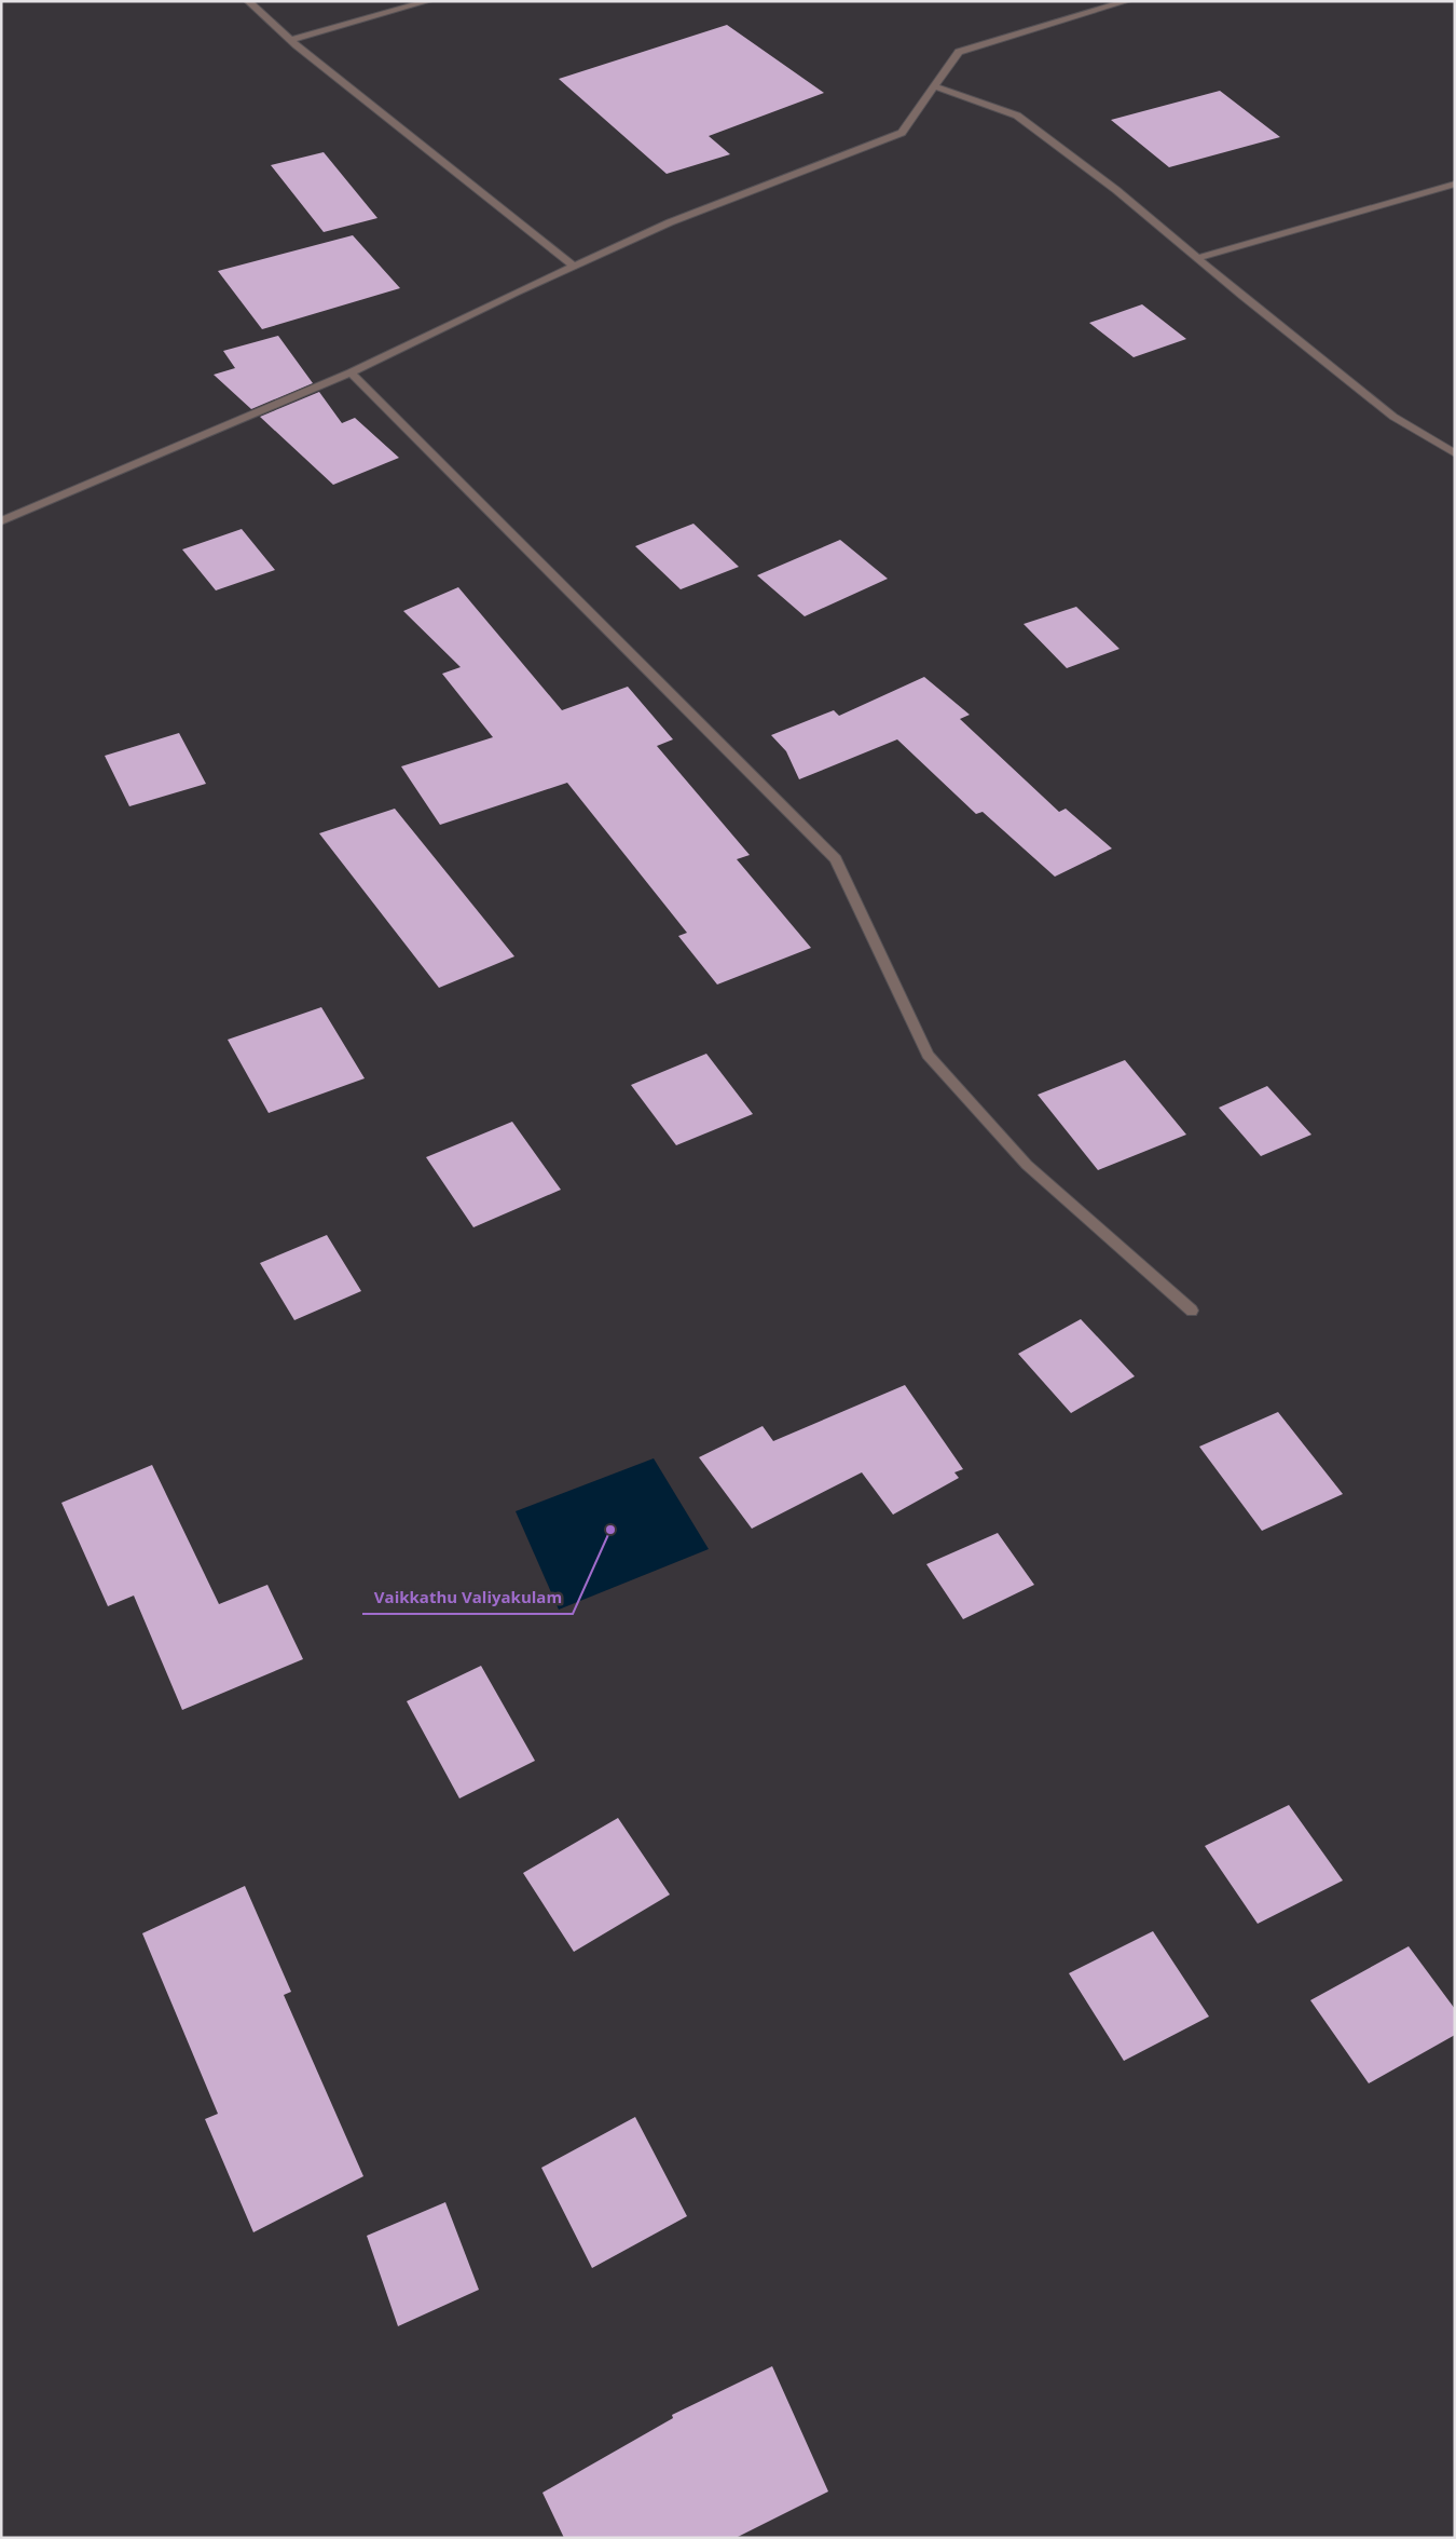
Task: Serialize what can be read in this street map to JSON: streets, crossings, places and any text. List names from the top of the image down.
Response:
{
  "places": ["Vaikkathu Valiyakulam"]
}
